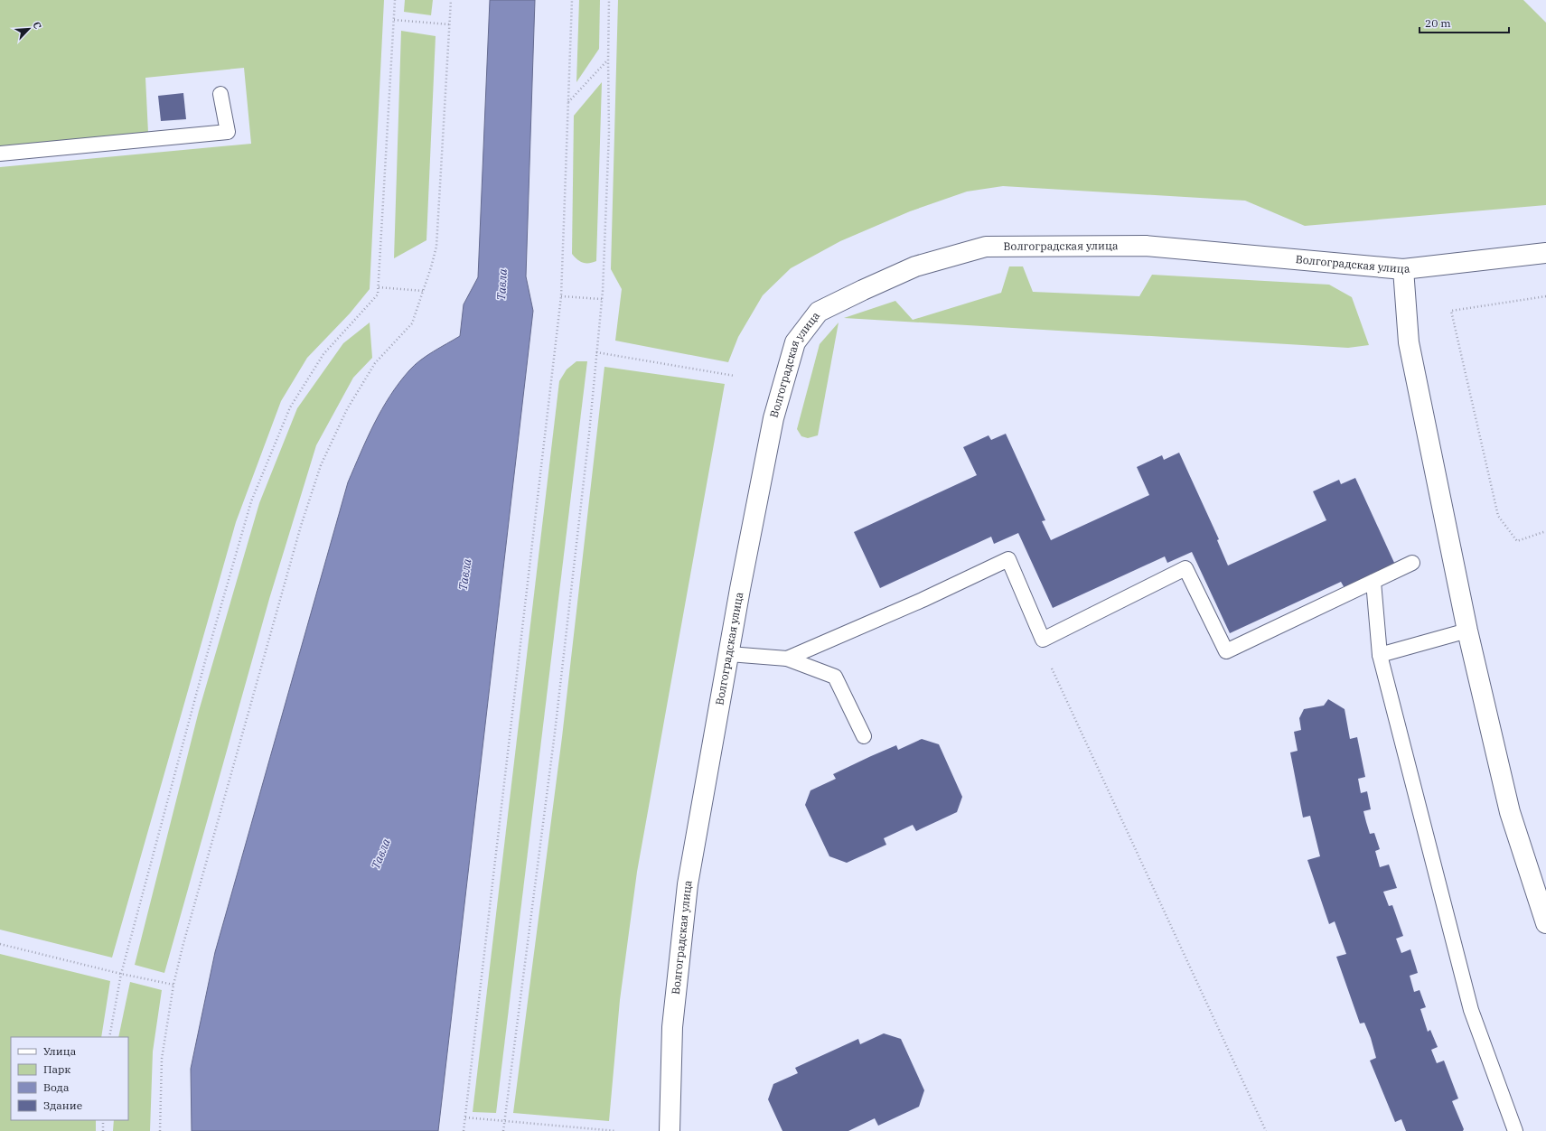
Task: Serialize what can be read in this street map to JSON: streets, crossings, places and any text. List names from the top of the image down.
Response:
{
  "streets": {
    "street": ["Волгоградская улица"]
  },
  "water": ["Тавла"],
  "legend": [
    "Улица",
    "Парк",
    "Вода",
    "Здание"
  ],
  "scale_bar": "20 m",
  "north": "top right"
}
